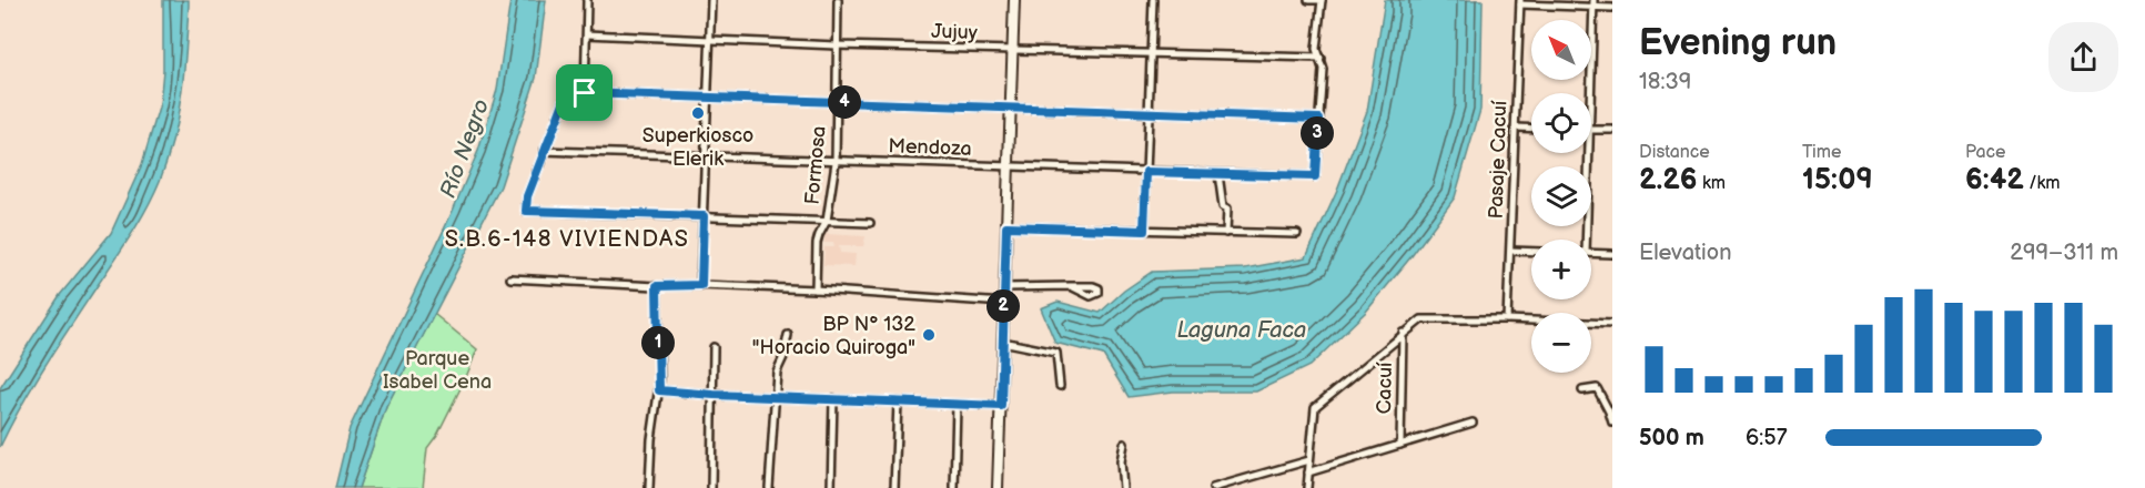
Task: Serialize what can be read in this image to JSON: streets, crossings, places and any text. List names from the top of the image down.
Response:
{
  "streets": {
    "street": [
      "Jujuy",
      "Mendoza",
      "Pasaje Cacuí",
      "Formosa",
      "Cacuí"
    ]
  },
  "crossings": [
    ["Jujuy", "Formosa"],
    ["Mendoza", "Formosa"]
  ],
  "districts": ["S.B.6-148 VIVIENDAS"],
  "water": ["Río Negro", "Laguna Faca"],
  "parks": ["Parque Isabel Cena"],
  "places": ["Superkiosco Elerik", "BP N° 132 \"Horacio Quiroga\""],
  "north": "top left",
  "page": {
    "heading": ["Evening run", "18:39"],
    "map_buttons": ["+", "−"],
    "pins": [
      "4",
      "3",
      "2",
      "1"
    ],
    "stats": [
      ["Distance", "2.26 km"],
      ["Time", "15:09"],
      ["Pace", "6:42 /km"]
    ],
    "chart": ["Elevation", "299–311 m"],
    "list": [
      {
        "name": "500 m",
        "note": "6:57"
      }
    ]
  }
}
